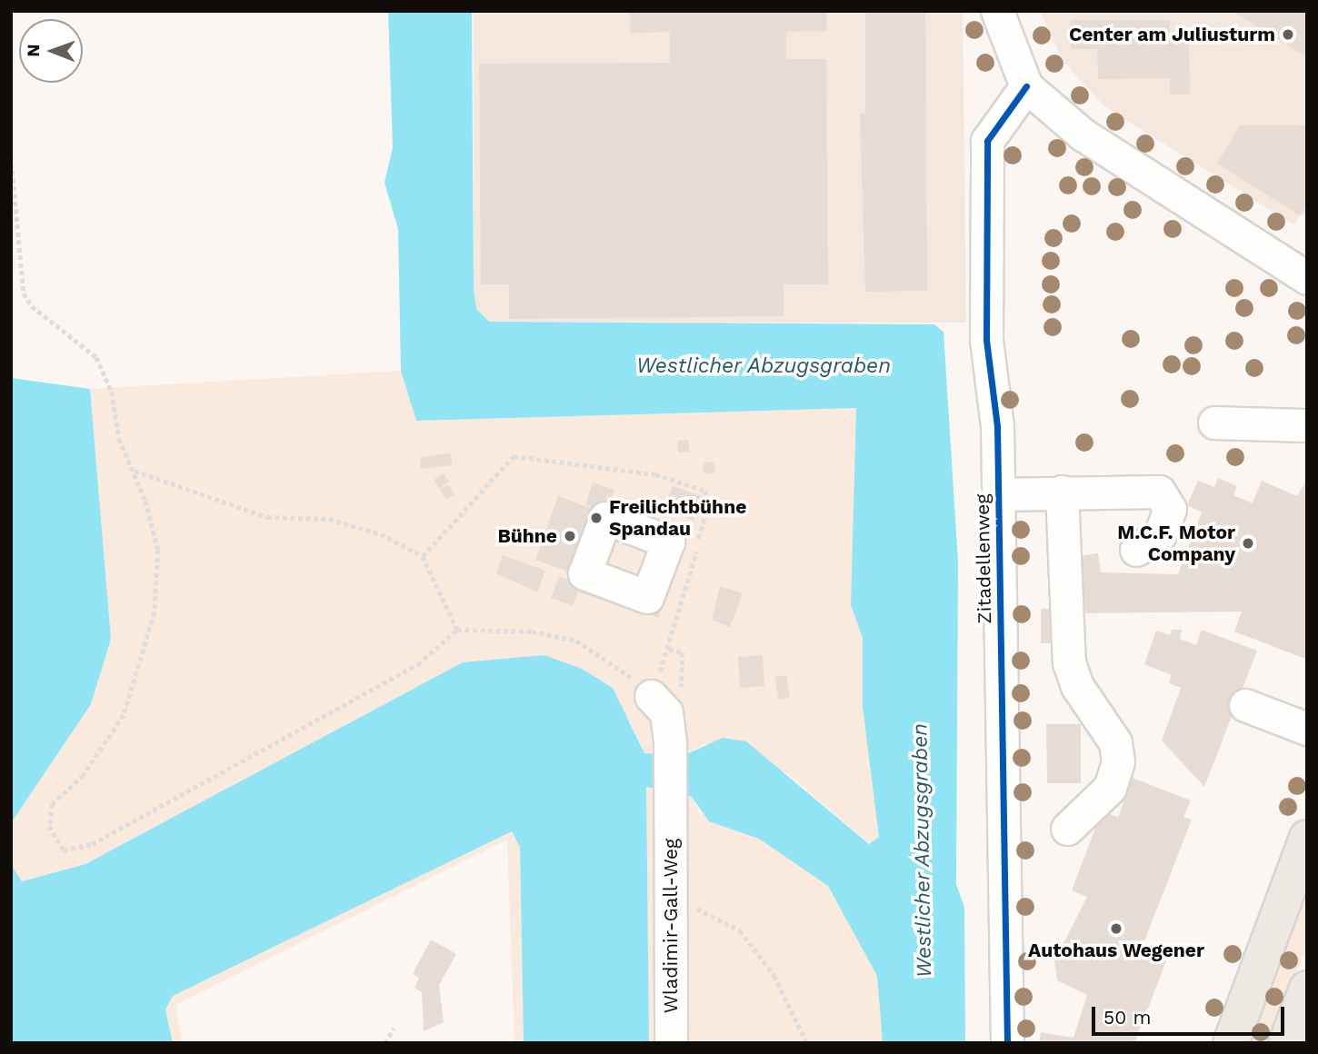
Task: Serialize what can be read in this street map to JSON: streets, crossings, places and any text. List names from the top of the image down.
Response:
{
  "streets": {
    "street": ["Zitadellenweg", "Wladimir-Gall-Weg"]
  },
  "water": ["Westlicher Abzugsgraben"],
  "places": [
    "Center am Juliusturm",
    "Freilichtbühne Spandau",
    "Bühne",
    "M.C.F. Motor Company",
    "Autohaus Wegener"
  ],
  "scale_bar": "50 m",
  "north": "left"
}
